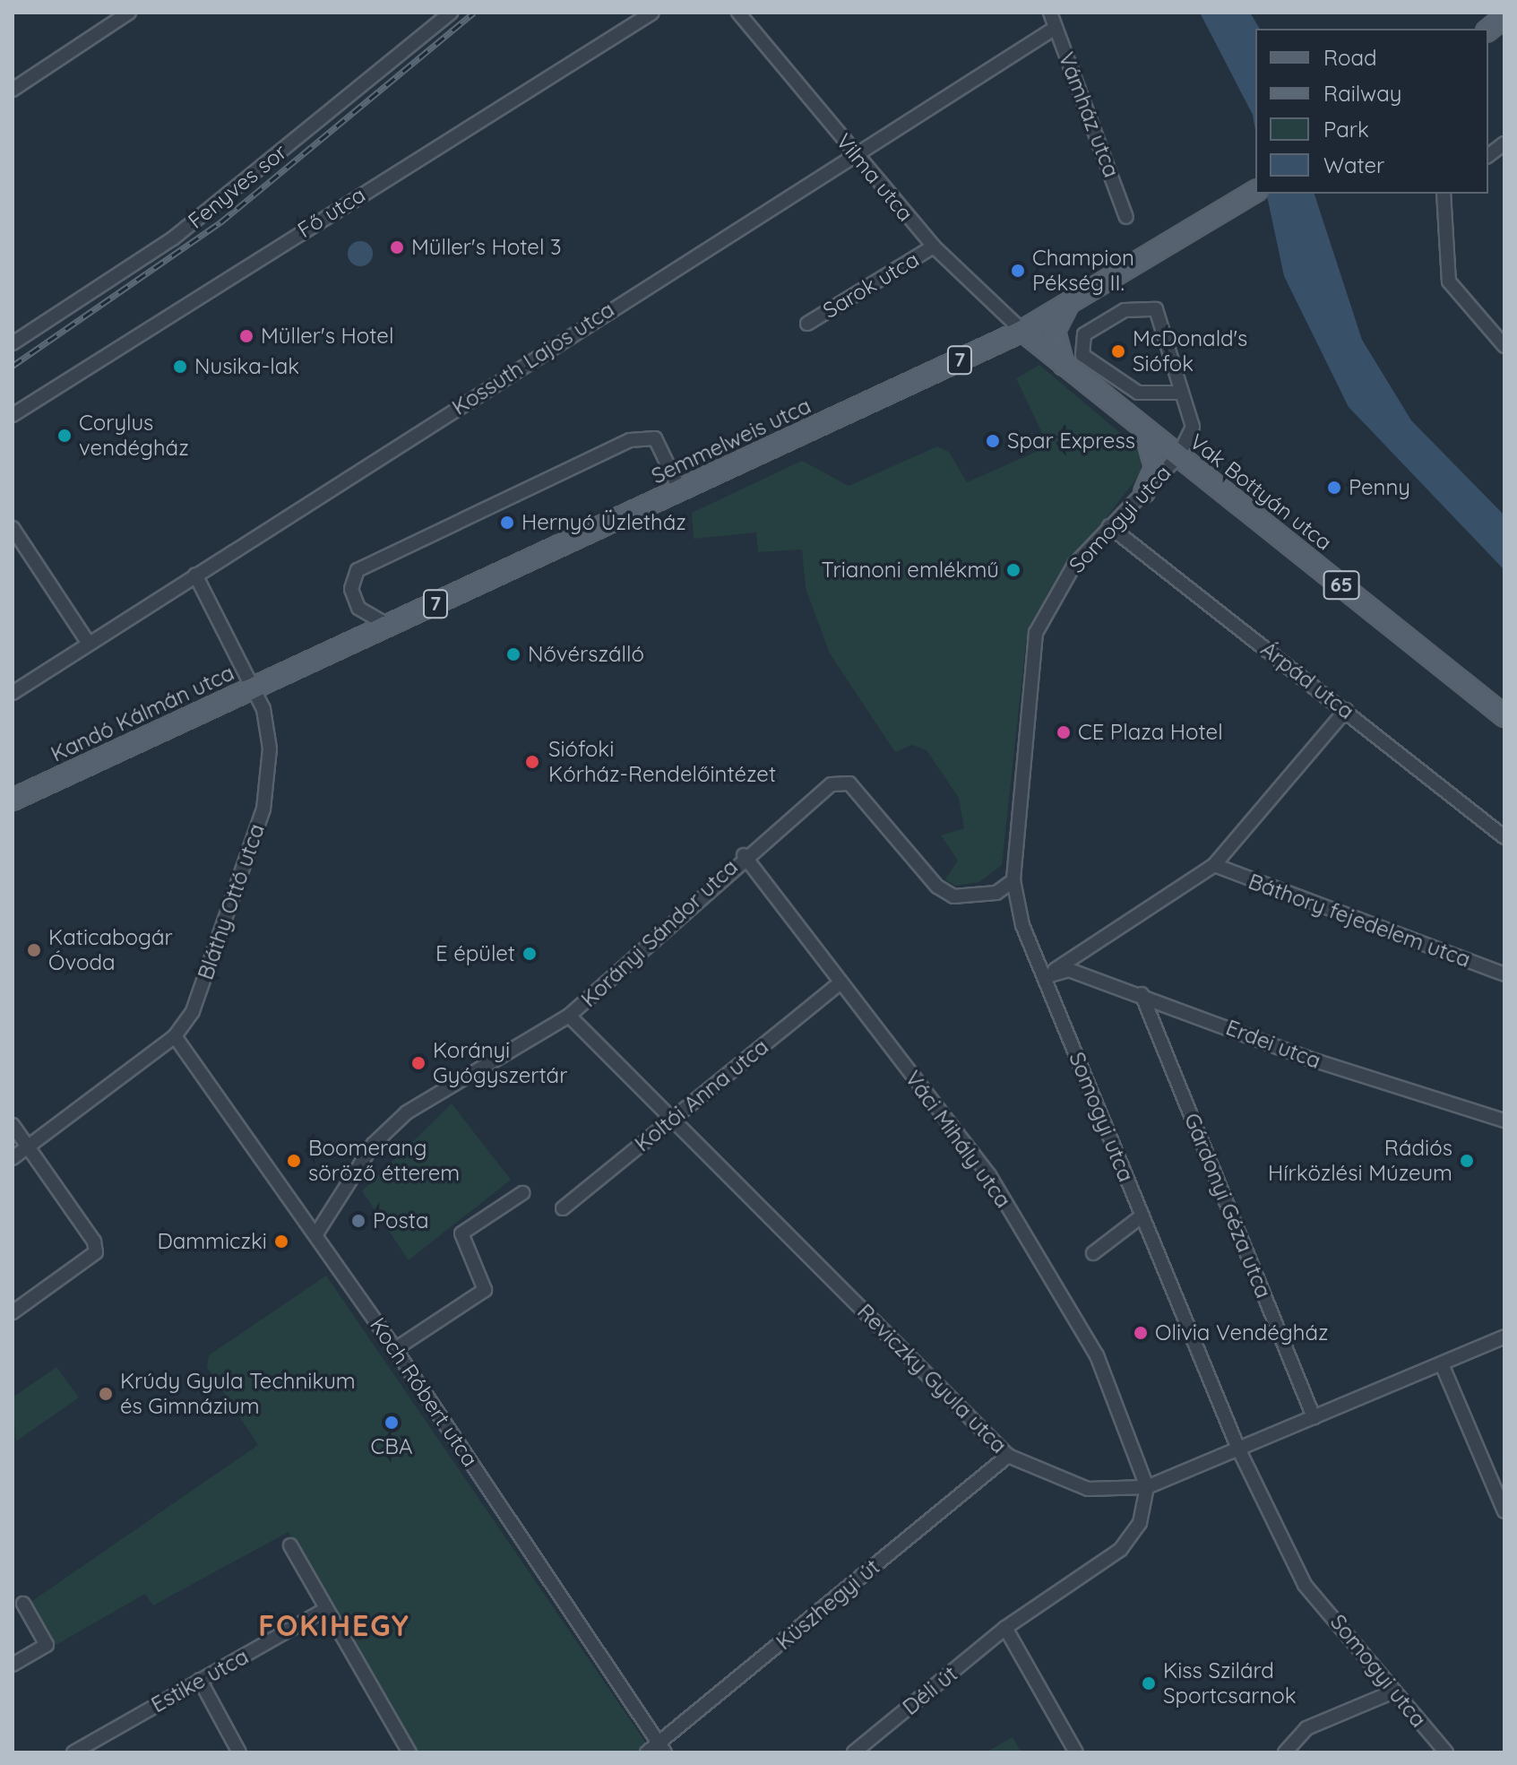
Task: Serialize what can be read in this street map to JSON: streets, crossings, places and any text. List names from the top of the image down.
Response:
{
  "streets": {
    "main road": [
      "7",
      "Semmelweis utca",
      "Vak Bottyán utca",
      "65",
      "Kandó Kálmán utca"
    ],
    "street": [
      "Vámház utca",
      "Vilma utca",
      "Fenyves sor",
      "Fő utca",
      "Sarok utca",
      "Kossuth Lajos utca",
      "Somogyi utca",
      "Árpád utca",
      "Bláthy Ottó utca",
      "Báthory fejedelem utca",
      "Korányi Sándor utca",
      "Erdei utca",
      "Koltói Anna utca",
      "Váci Mihály utca",
      "Gárdonyi Géza utca",
      "Reviczky Gyula utca",
      "Koch Róbert utca",
      "Küszhegyi út",
      "Estike utca",
      "Déli út"
    ]
  },
  "crossings": [
    ["Vámház utca", "Kossuth Lajos utca"],
    ["Vilma utca", "Sarok utca"],
    ["Vilma utca", "Kossuth Lajos utca"],
    ["Vilma utca", "Semmelweis utca"],
    ["Vilma utca", "Vak Bottyán utca"],
    ["Kossuth Lajos utca", "Bláthy Ottó utca"],
    ["Semmelweis utca", "Vak Bottyán utca"],
    ["Semmelweis utca", "Kandó Kálmán utca"],
    ["Semmelweis utca", "Bláthy Ottó utca"],
    ["Vak Bottyán utca", "Somogyi utca"],
    ["Somogyi utca", "Árpád utca"],
    ["Somogyi utca", "Korányi Sándor utca"],
    ["Somogyi utca", "Erdei utca"],
    ["Somogyi utca", "Reviczky Gyula utca"],
    ["Kandó Kálmán utca", "Bláthy Ottó utca"],
    ["Bláthy Ottó utca", "Koch Róbert utca"],
    ["Korányi Sándor utca", "Váci Mihály utca"],
    ["Korányi Sándor utca", "Reviczky Gyula utca"],
    ["Korányi Sándor utca", "Koch Róbert utca"],
    ["Erdei utca", "Gárdonyi Géza utca"],
    ["Koltói Anna utca", "Váci Mihály utca"],
    ["Koltói Anna utca", "Reviczky Gyula utca"],
    ["Váci Mihály utca", "Reviczky Gyula utca"],
    ["Váci Mihály utca", "Déli út"],
    ["Gárdonyi Géza utca", "Reviczky Gyula utca"],
    ["Reviczky Gyula utca", "Küszhegyi út"],
    ["Reviczky Gyula utca", "Déli út"],
    ["Koch Róbert utca", "Küszhegyi út"]
  ],
  "districts": ["FOKIHEGY"],
  "places": [
    "Müller's Hotel 3",
    "Champion Pékség II.",
    "Müller's Hotel",
    "McDonald's Siófok",
    "Nusika-lak",
    "Corylus vendégház",
    "Spar Express",
    "Penny",
    "Hernyó Üzletház",
    "Trianoni emlékmű",
    "Nővérszálló",
    "CE Plaza Hotel",
    "Siófoki Kórház-Rendelőintézet",
    "Katicabogár Óvoda",
    "E épület",
    "Korányi Gyógyszertár",
    "Boomerang söröző étterem",
    "Rádiós Hírközlési Múzeum",
    "Posta",
    "Dammiczki",
    "Olivia Vendégház",
    "Krúdy Gyula Technikum és Gimnázium",
    "CBA",
    "Kiss Szilárd Sportcsarnok"
  ],
  "legend": [
    "Road",
    "Railway",
    "Park",
    "Water"
  ]
}
